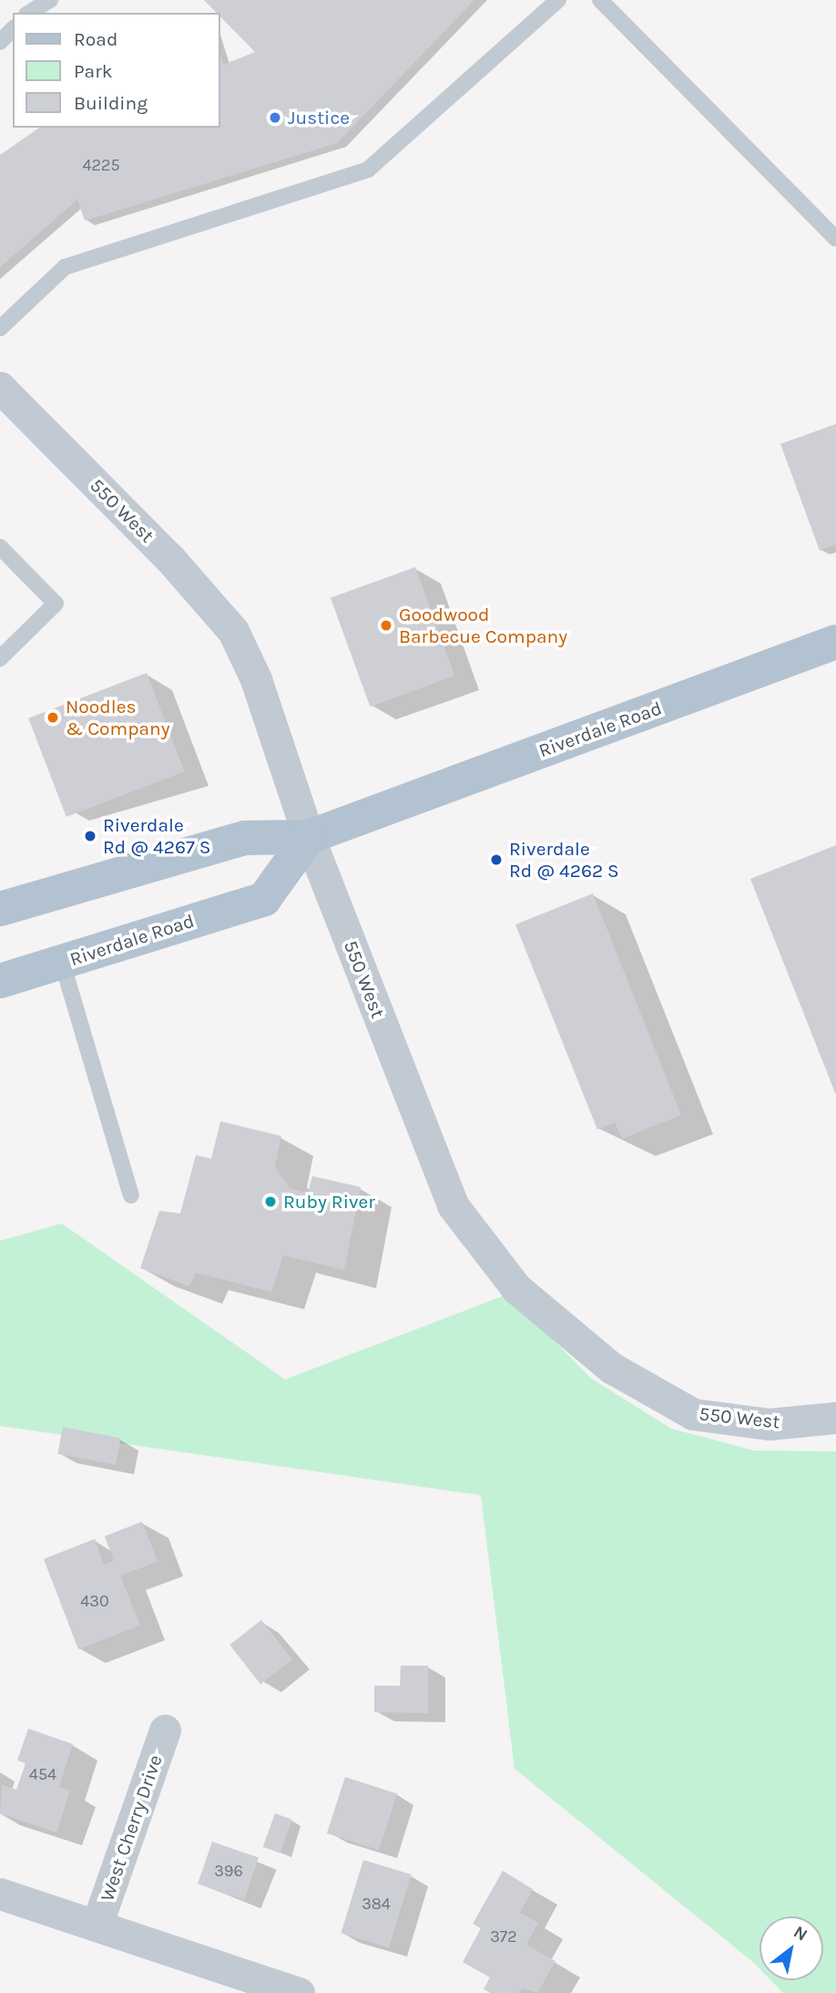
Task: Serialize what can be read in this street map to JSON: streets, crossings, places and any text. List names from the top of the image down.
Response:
{
  "streets": {
    "main road": ["Riverdale Road"],
    "street": ["550 West", "West Cherry Drive"]
  },
  "crossings": [
    ["550 West", "Riverdale Road"]
  ],
  "places": [
    "Justice",
    "Goodwood Barbecue Company",
    "Noodles & Company",
    "Riverdale Rd @ 4267 S",
    "Riverdale Rd @ 4262 S",
    "Ruby River"
  ],
  "house_numbers": [
    "4225",
    "430",
    "454",
    "396",
    "384",
    "372"
  ],
  "legend": ["Road", "Park", "Building"],
  "north": "top right"
}
